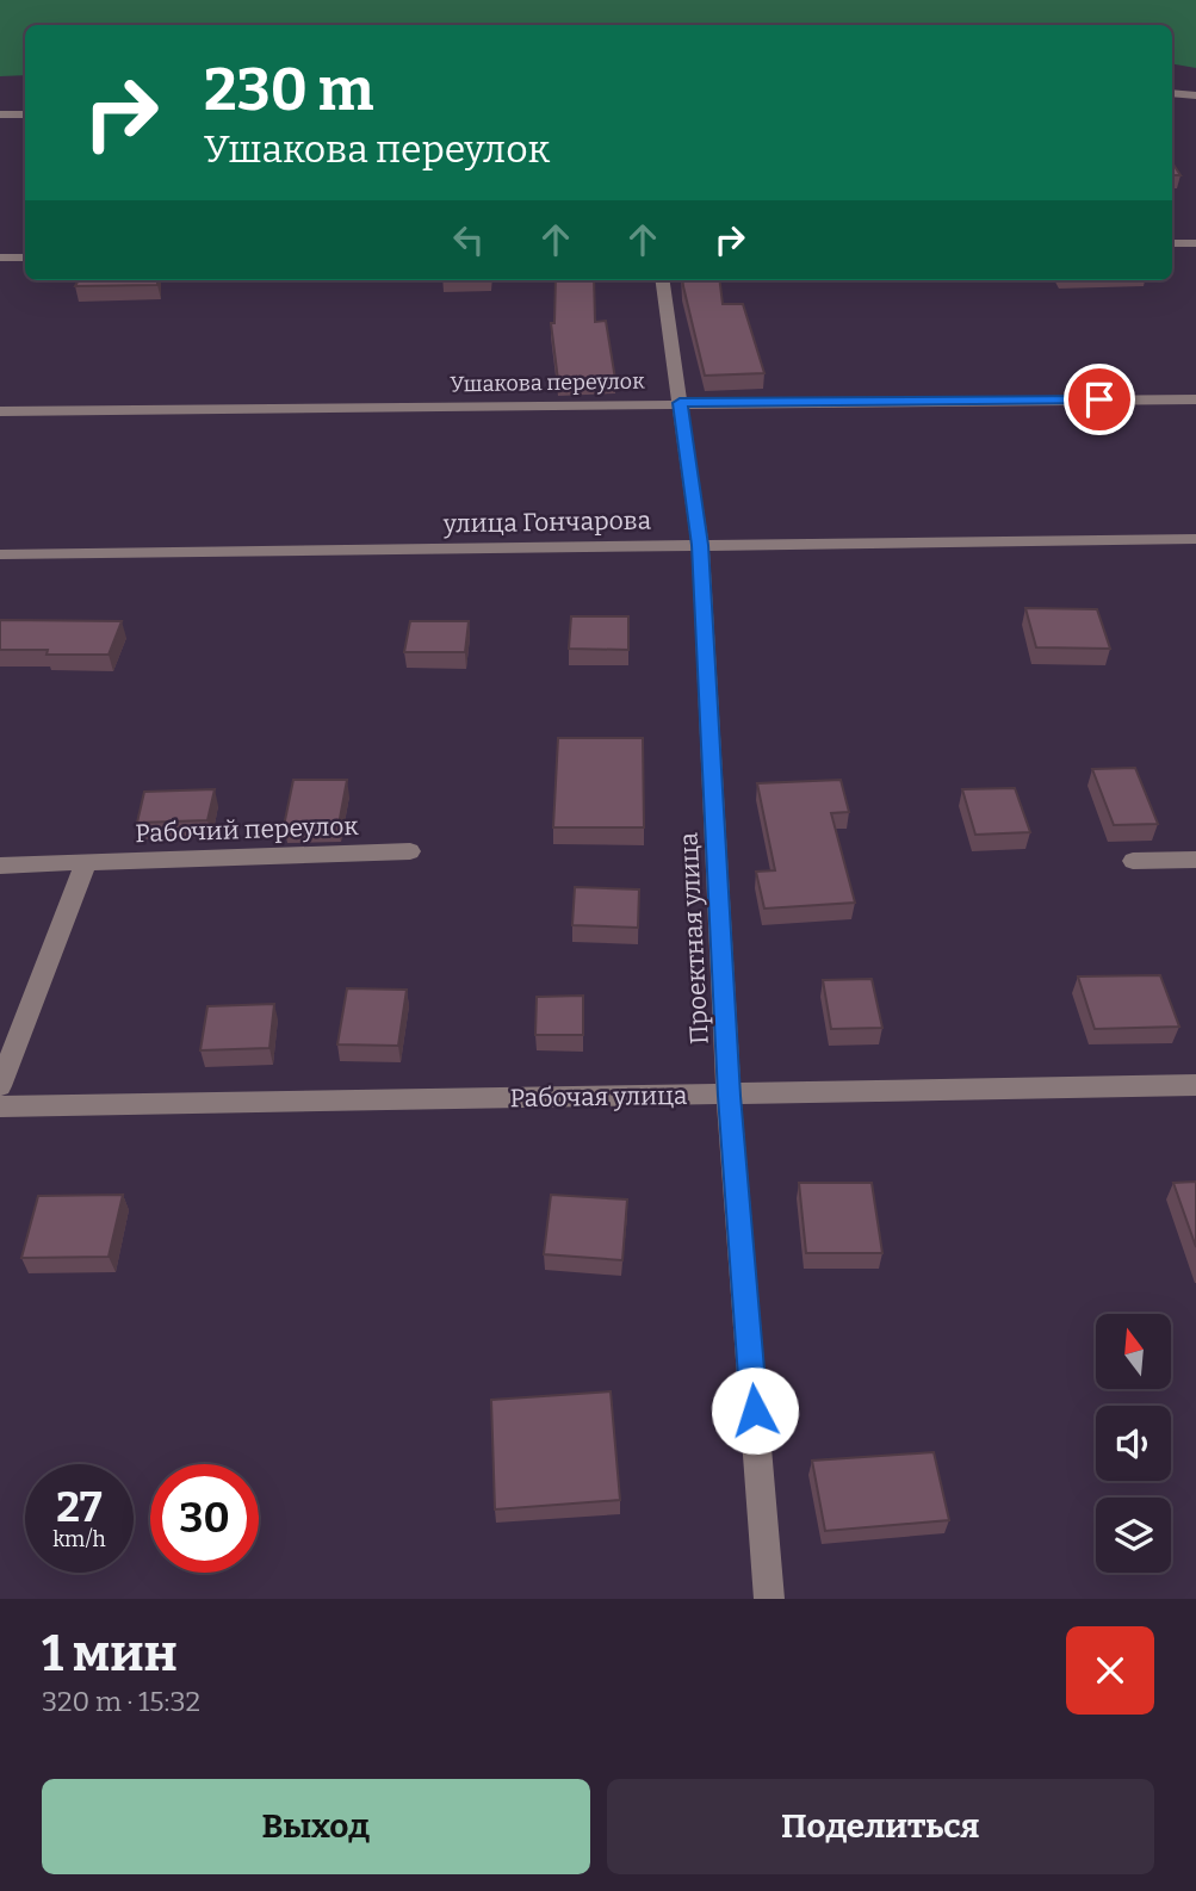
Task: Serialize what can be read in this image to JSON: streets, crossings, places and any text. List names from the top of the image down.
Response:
{
  "streets": {
    "street": [
      "Ушакова переулок",
      "улица Гончарова",
      "Рабочий переулок",
      "Проектная улица",
      "Рабочая улица"
    ]
  },
  "crossings": [
    ["Ушакова переулок", "Проектная улица"],
    ["улица Гончарова", "Проектная улица"],
    ["Проектная улица", "Рабочая улица"]
  ],
  "north": "top",
  "page": {
    "turn": ["230 m", "Ушакова переулок"],
    "speed": "27 km/h",
    "limit": "30",
    "heading": ["1 мин", "320 m · 15:32"],
    "buttons": ["Выход", "Поделиться"]
  }
}
